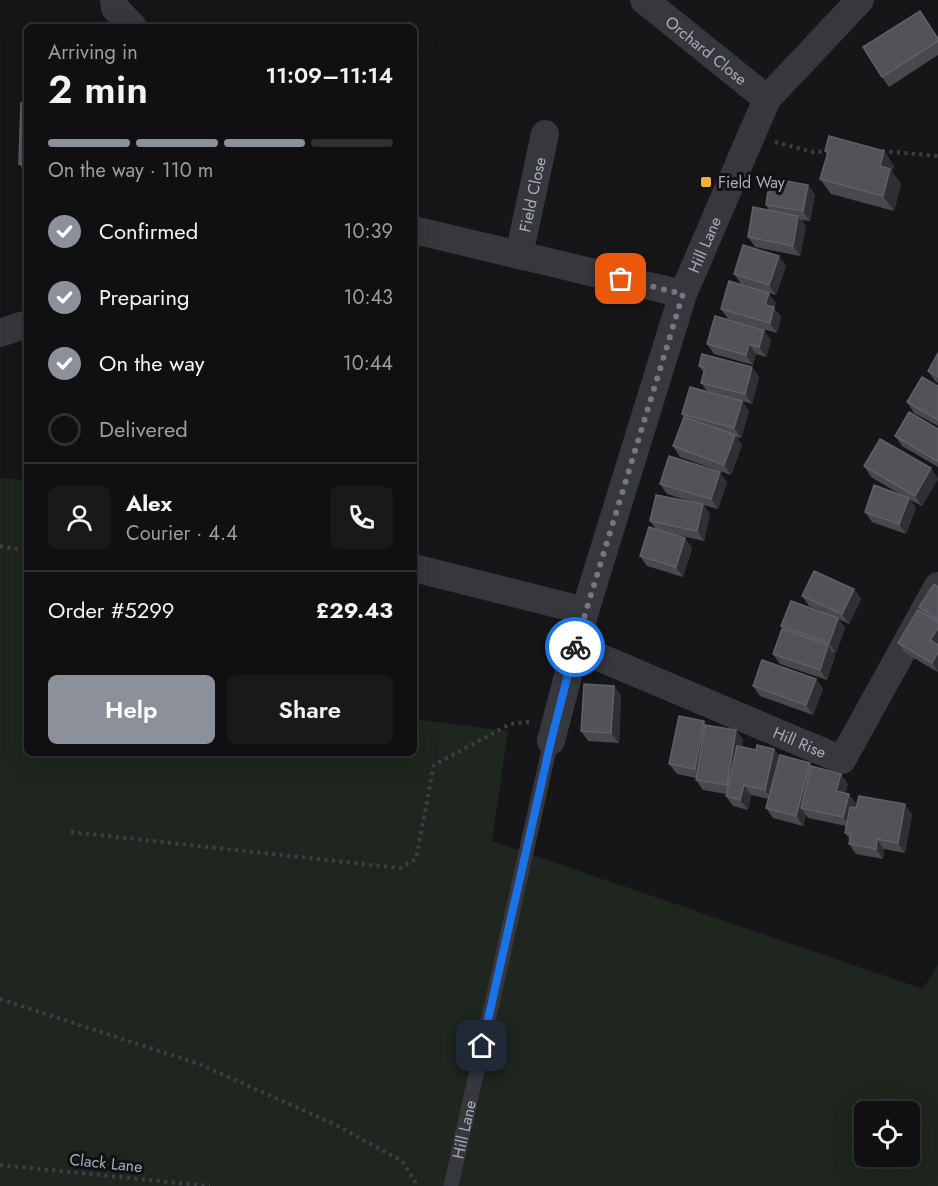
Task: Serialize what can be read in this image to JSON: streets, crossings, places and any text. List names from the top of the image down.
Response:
{
  "streets": {
    "street": [
      "Orchard Close",
      "Field Close",
      "Hill Lane",
      "Hill Rise"
    ],
    "path": ["Clack Lane"]
  },
  "crossings": [
    ["Orchard Close", "Hill Lane"],
    ["Hill Lane", "Hill Rise"]
  ],
  "places": {
    "transit": ["Field Way"]
  },
  "page": {
    "heading": ["2 min", "Arriving in", "11:09–11:14"],
    "panel": [
      "Alex",
      "Courier · 4.4",
      "Order #5299",
      "£29.43"
    ],
    "bar": "On the way · 110 m",
    "list": [
      ["Confirmed", "10:39"],
      ["Preparing", "10:43"],
      ["On the way", "10:44"],
      "Delivered"
    ],
    "buttons": ["Help", "Share"]
  }
}
